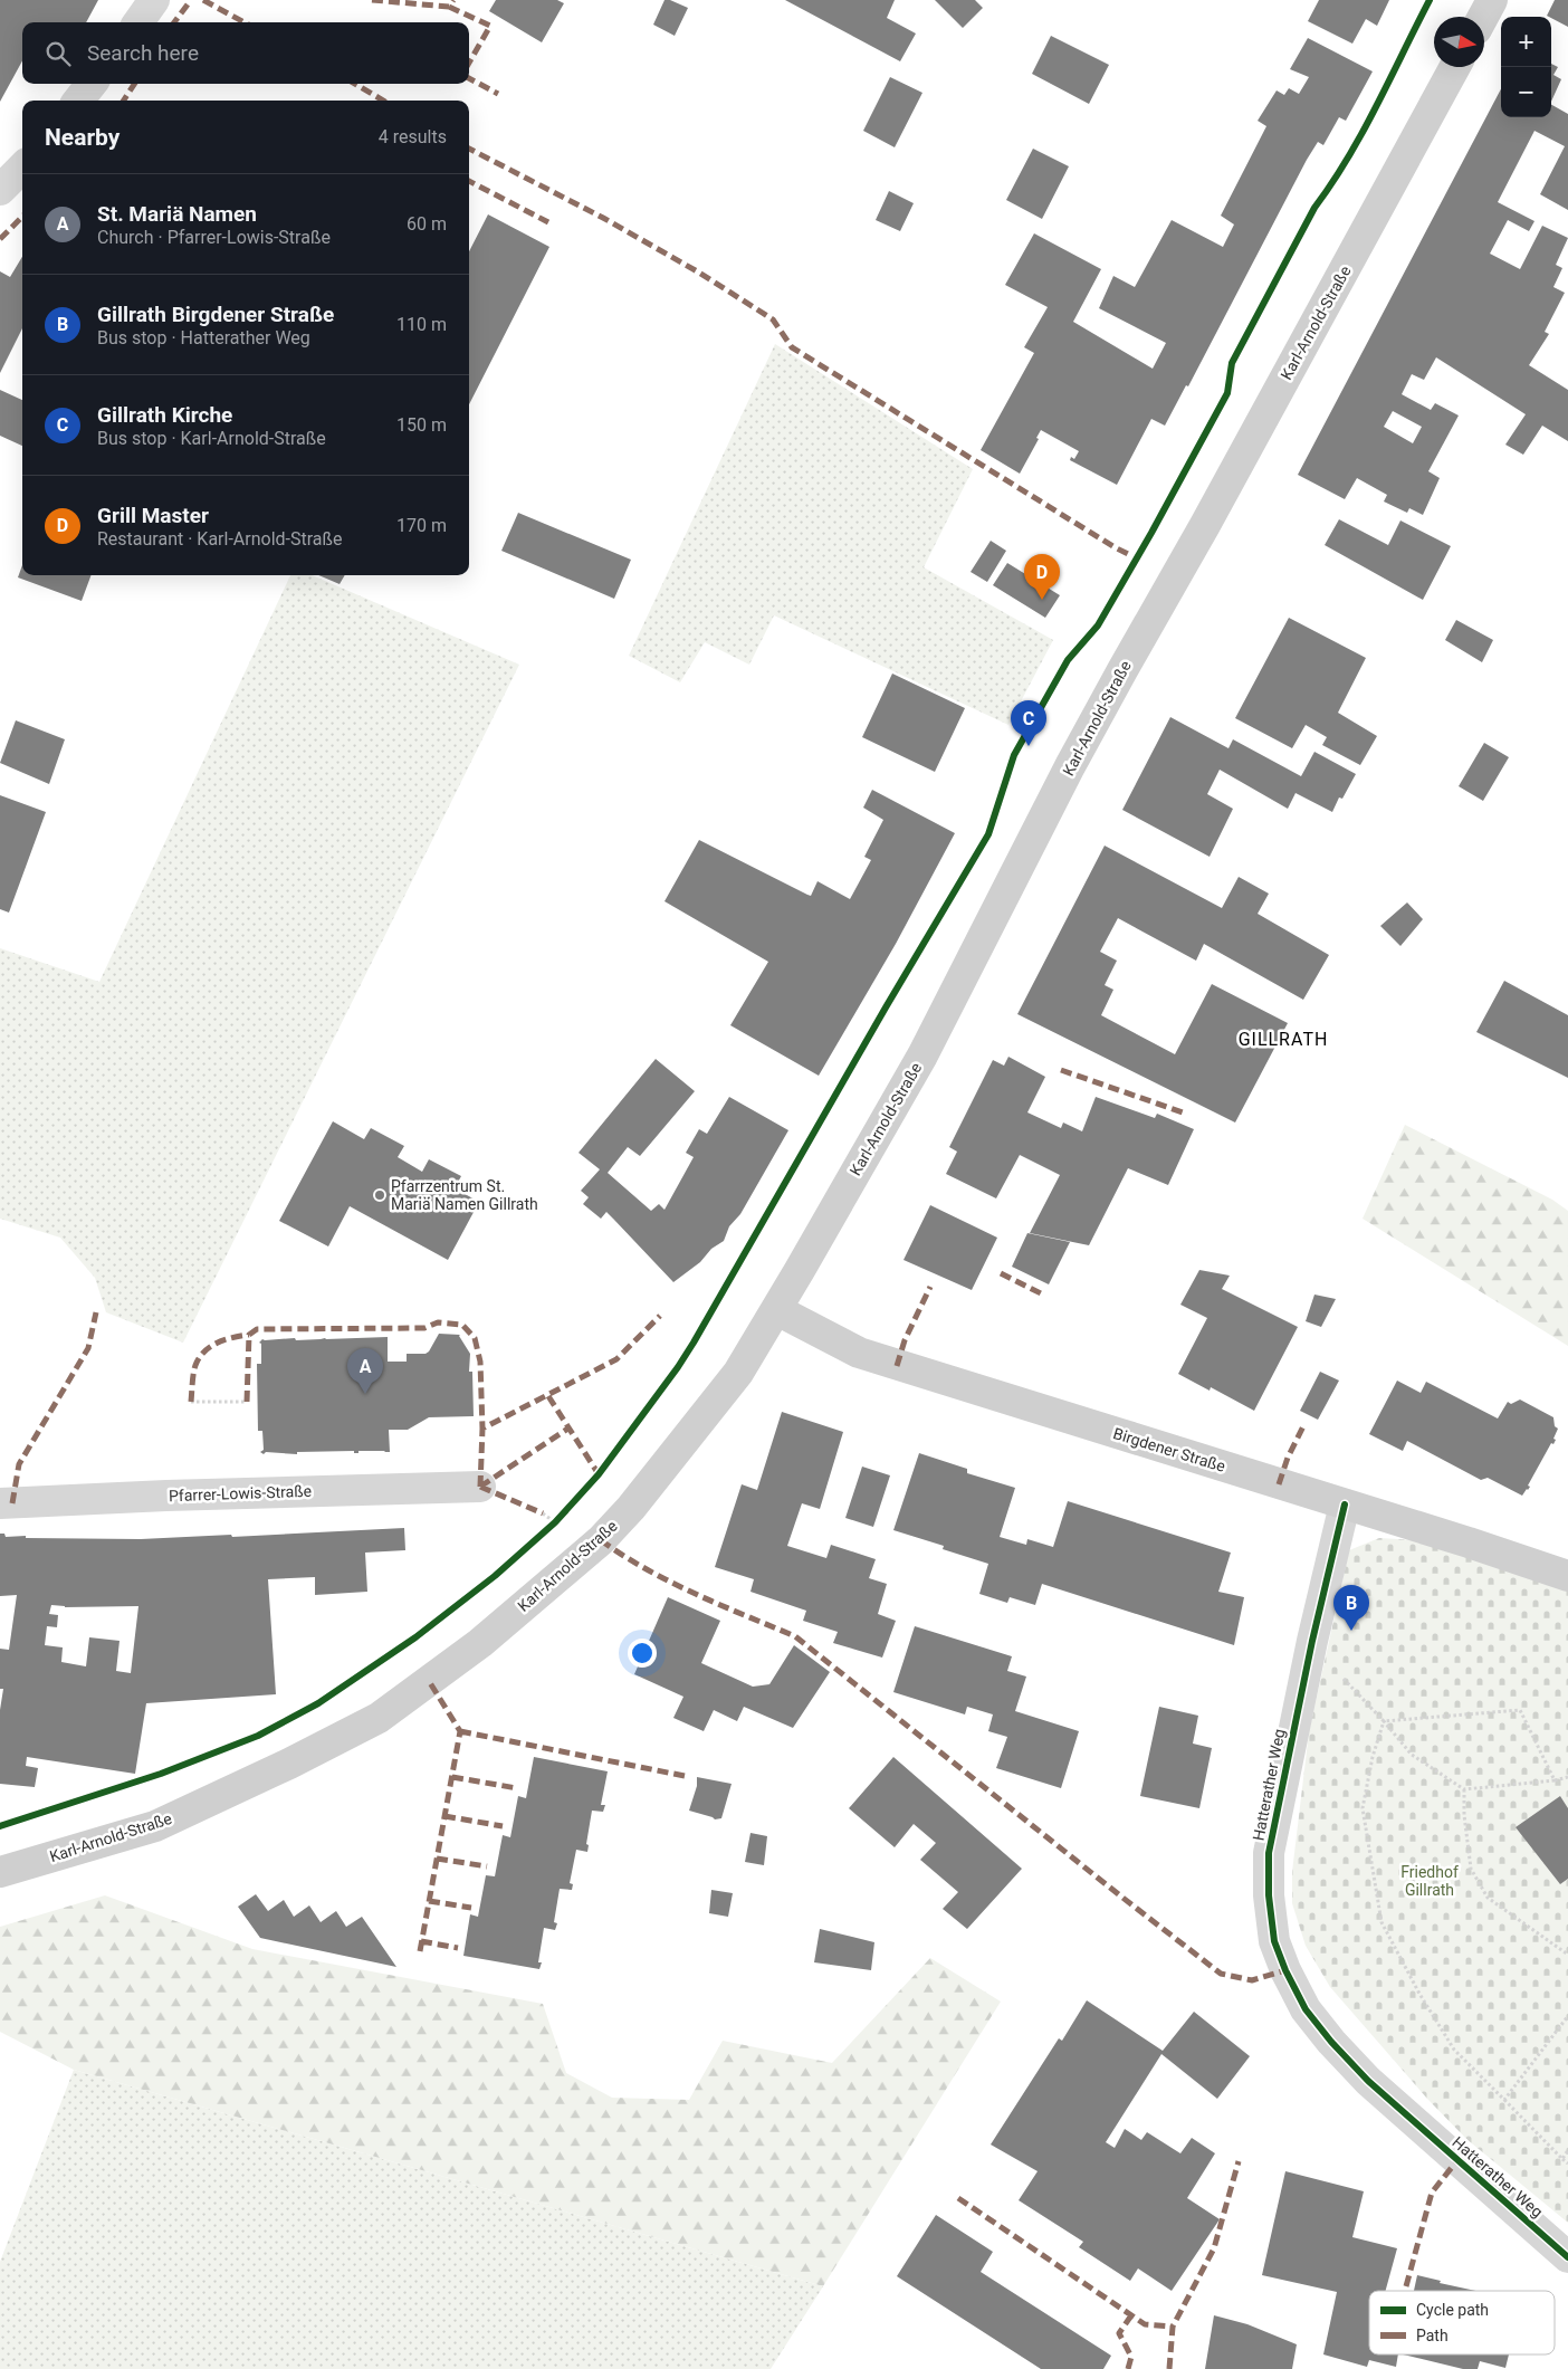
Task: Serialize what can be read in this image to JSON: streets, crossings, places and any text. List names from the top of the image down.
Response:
{
  "streets": {
    "main road": ["Karl-Arnold-Straße", "Birgdener Straße"],
    "street": ["Pfarrer-Lowis-Straße", "Hatterather Weg"]
  },
  "crossings": [
    ["Karl-Arnold-Straße", "Birgdener Straße"],
    ["Birgdener Straße", "Hatterather Weg"]
  ],
  "districts": ["GILLRATH"],
  "parks": ["Friedhof Gillrath"],
  "places": ["Pfarrzentrum St. Mariä Namen Gillrath"],
  "legend": ["Cycle path", "Path"],
  "north": "right",
  "page": {
    "map_buttons": ["+", "−"],
    "search": "Search here",
    "heading": ["Nearby", "4 results"],
    "list": [
      {
        "mark": "A",
        "name": "St. Mariä Namen",
        "note": "Church · Pfarrer-Lowis-Straße",
        "value": "60 m"
      },
      {
        "mark": "B",
        "name": "Gillrath Birgdener Straße",
        "note": "Bus stop · Hatterather Weg",
        "value": "110 m"
      },
      {
        "mark": "C",
        "name": "Gillrath Kirche",
        "note": "Bus stop · Karl-Arnold-Straße",
        "value": "150 m"
      },
      {
        "mark": "D",
        "name": "Grill Master",
        "note": "Restaurant · Karl-Arnold-Straße",
        "value": "170 m"
      }
    ],
    "pins": [
      "D",
      "C",
      "A",
      "B"
    ]
  }
}
